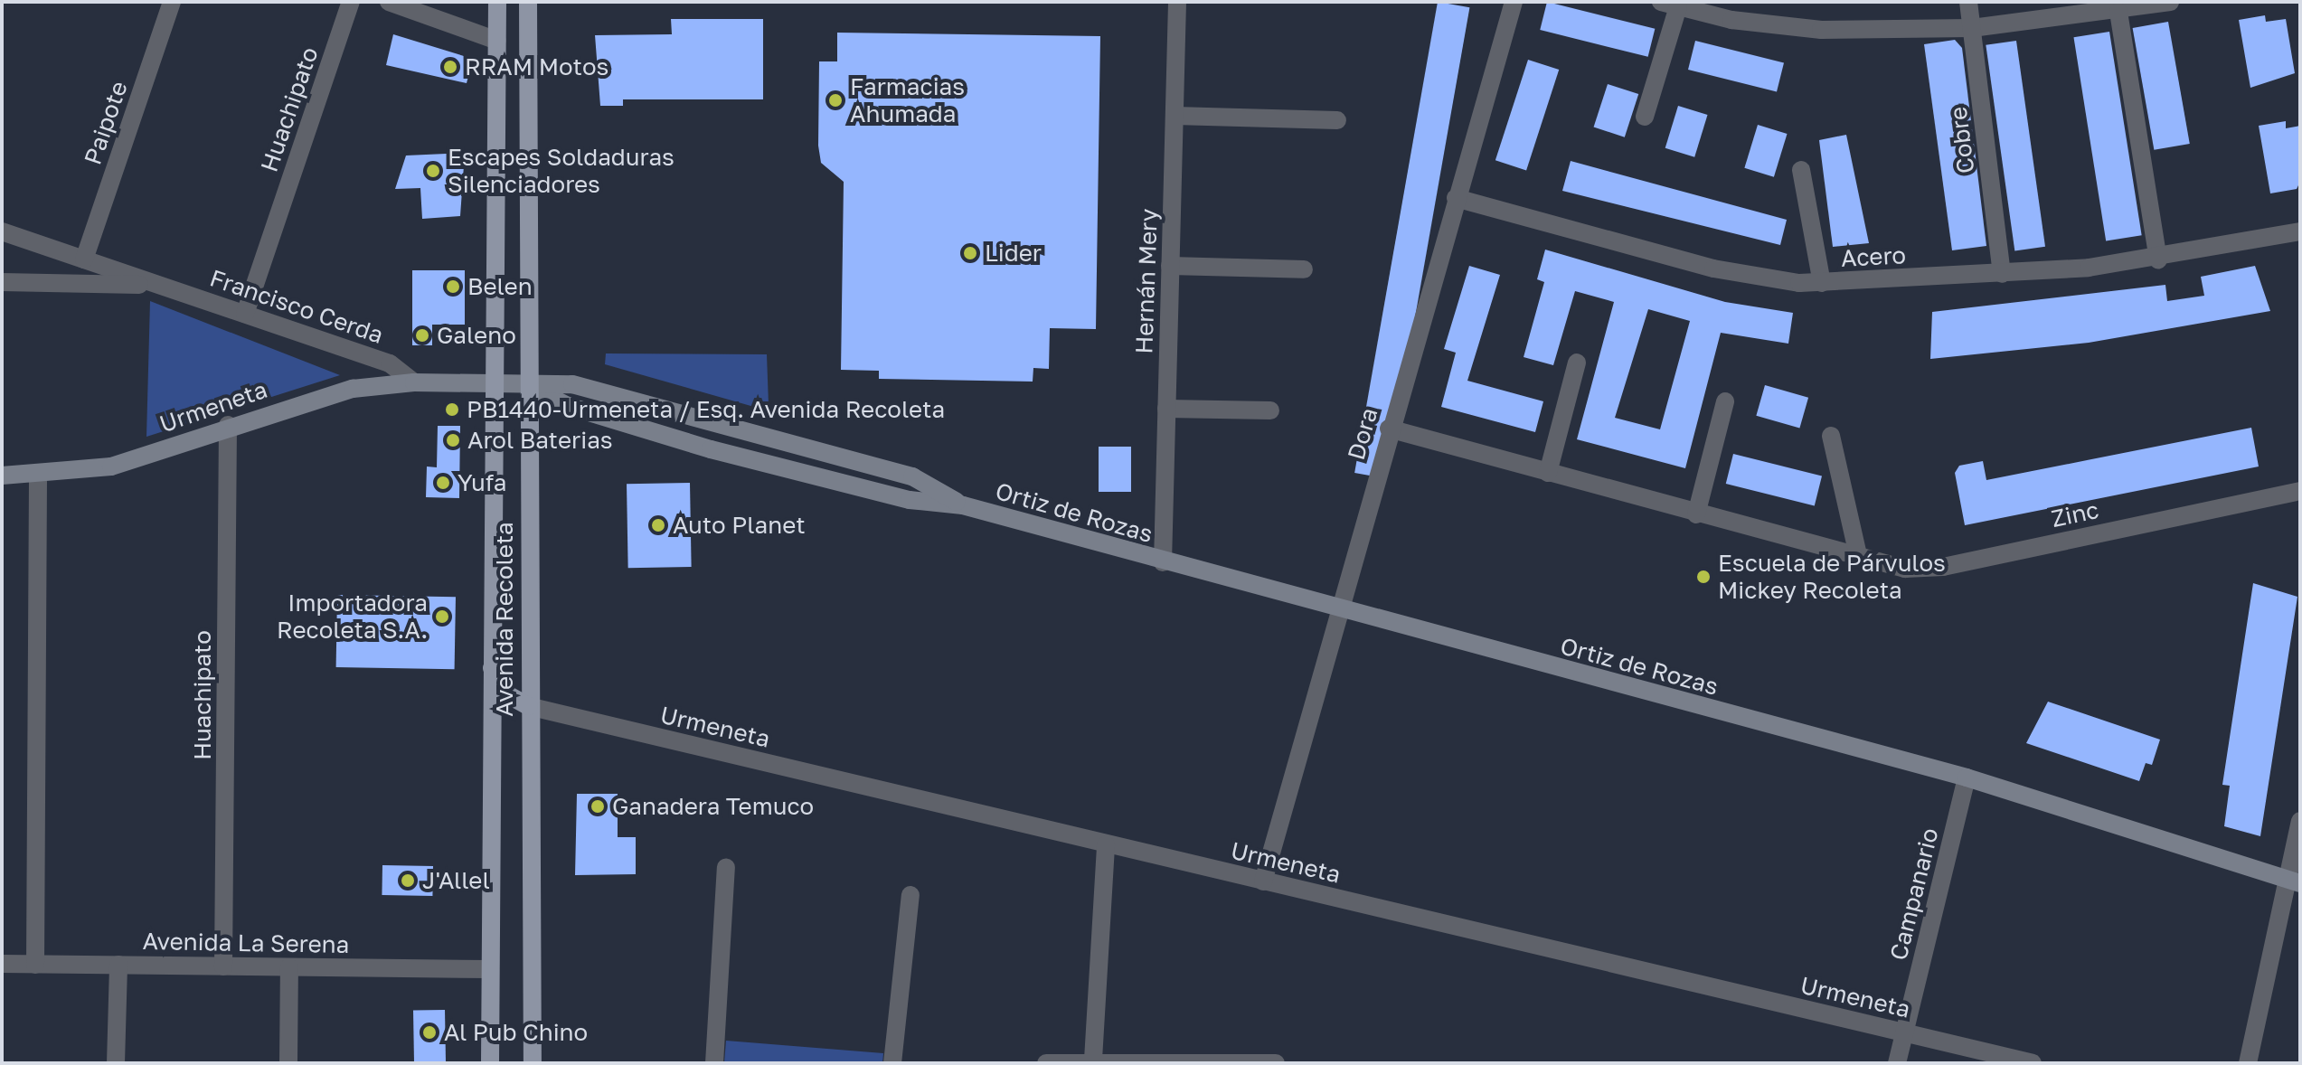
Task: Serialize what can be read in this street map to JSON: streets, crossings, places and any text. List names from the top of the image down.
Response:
{
  "streets": {
    "main road": ["Avenida Recoleta"],
    "street": [
      "Huachipato",
      "Paipote",
      "Cobre",
      "Acero",
      "Hernán Mery",
      "Francisco Cerda",
      "Urmeneta",
      "Dora",
      "Ortiz de Rozas",
      "Zinc",
      "Campanario",
      "Avenida La Serena"
    ]
  },
  "crossings": [
    ["Huachipato", "Francisco Cerda"],
    ["Huachipato", "Urmeneta"],
    ["Huachipato", "Avenida La Serena"],
    ["Paipote", "Francisco Cerda"],
    ["Cobre", "Acero"],
    ["Acero", "Dora"],
    ["Hernán Mery", "Ortiz de Rozas"],
    ["Francisco Cerda", "Urmeneta"],
    ["Urmeneta", "Dora"],
    ["Urmeneta", "Ortiz de Rozas"],
    ["Urmeneta", "Avenida Recoleta"],
    ["Urmeneta", "Campanario"],
    ["Dora", "Ortiz de Rozas"],
    ["Dora", "Zinc"],
    ["Ortiz de Rozas", "Avenida Recoleta"],
    ["Ortiz de Rozas", "Campanario"],
    ["Avenida Recoleta", "Avenida La Serena"]
  ],
  "places": [
    "RRAM Motos",
    "Farmacias Ahumada",
    "Escapes Soldaduras Silenciadores",
    "Lider",
    "Belen",
    "Galeno",
    "PB1440-Urmeneta / Esq. Avenida Recoleta",
    "Arol Baterias",
    "Yufa",
    "Auto Planet",
    "Escuela de Párvulos Mickey Recoleta",
    "Importadora Recoleta S.A.",
    "Ganadera Temuco",
    "J'Allel",
    "Al Pub Chino"
  ]
}
